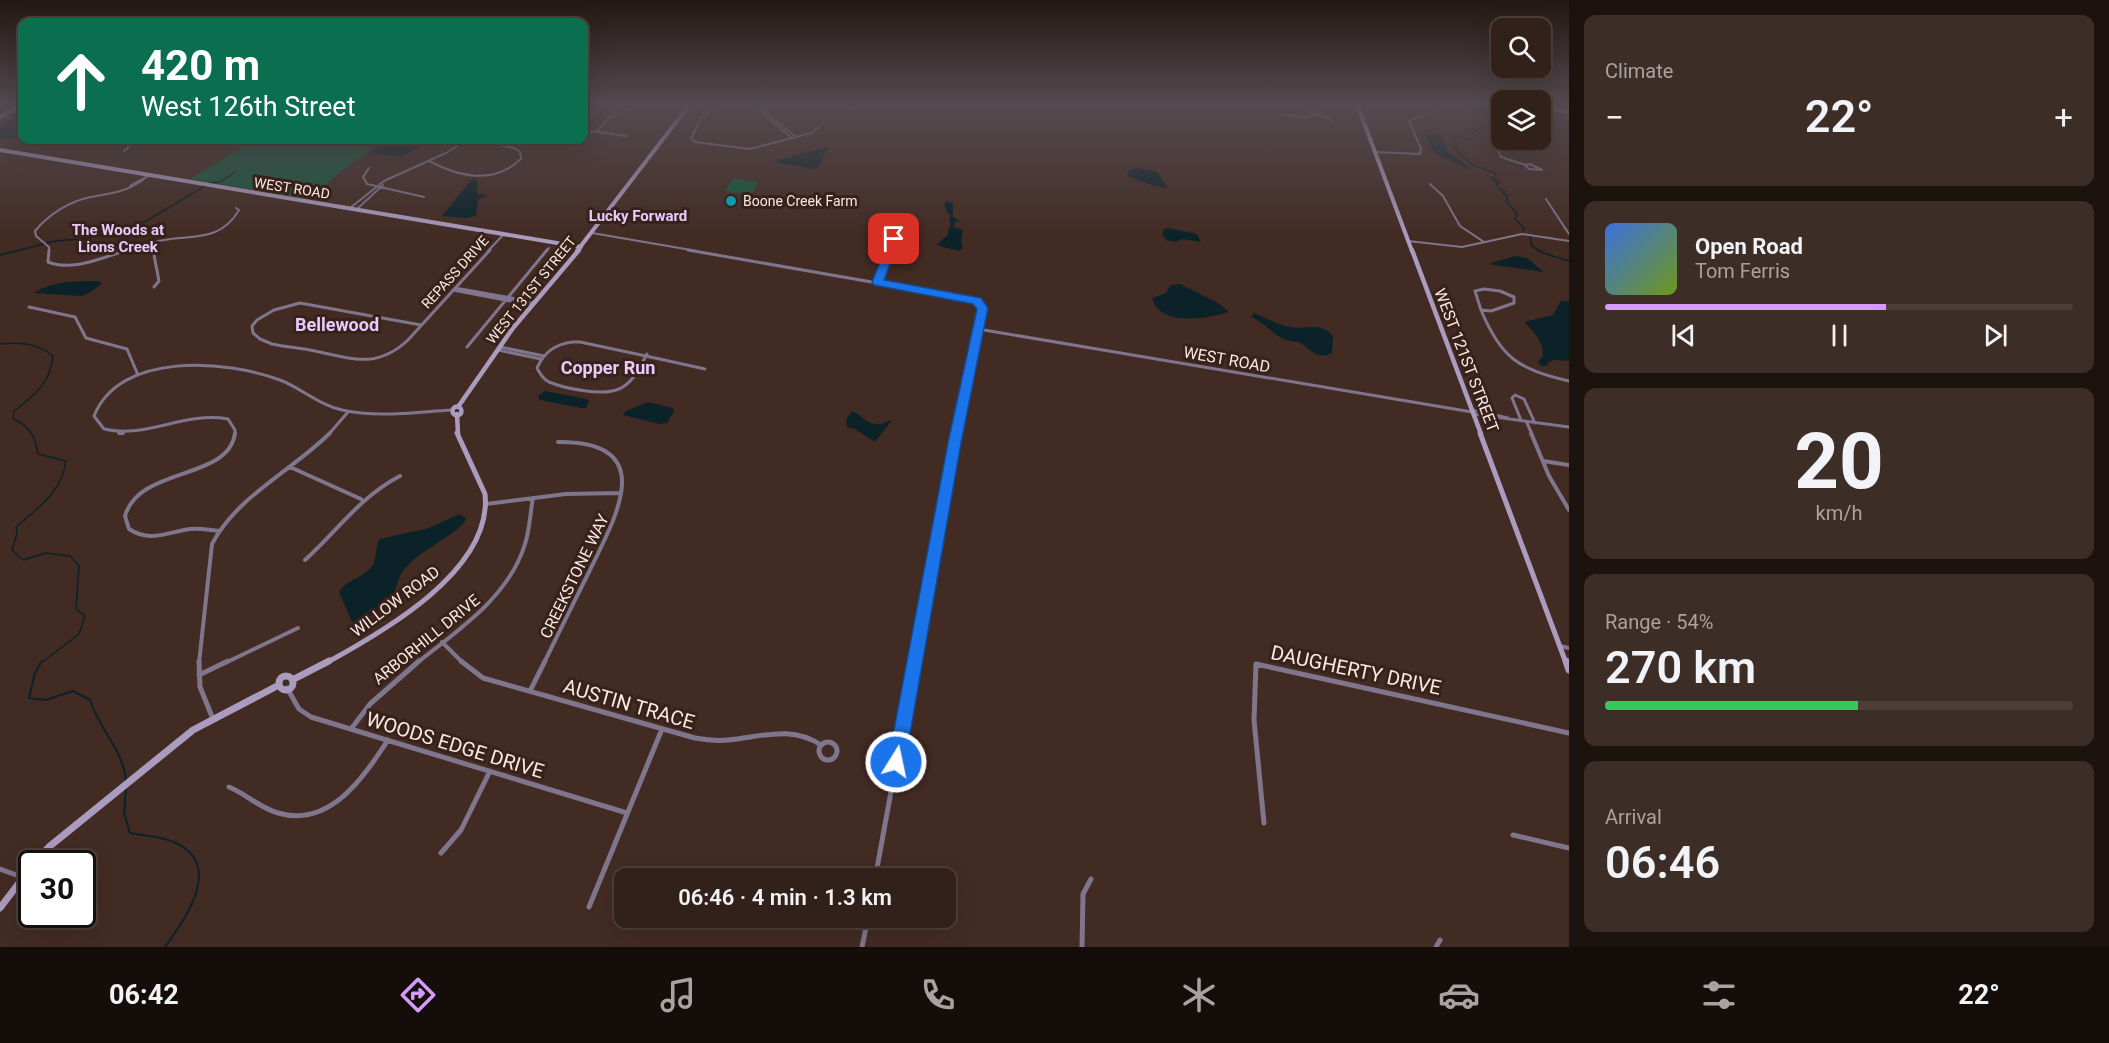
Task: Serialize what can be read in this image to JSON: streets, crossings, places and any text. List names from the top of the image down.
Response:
{
  "streets": {
    "street": [
      "WEST ROAD",
      "REPASS DRIVE",
      "WEST 131ST STREET",
      "WEST 121ST STREET",
      "CREEKSTONE WAY",
      "WILLOW ROAD",
      "ARBORHILL DRIVE",
      "DAUGHERTY DRIVE",
      "AUSTIN TRACE",
      "WOODS EDGE DRIVE"
    ]
  },
  "crossings": [
    ["WEST ROAD", "REPASS DRIVE"],
    ["WEST ROAD", "WEST 131ST STREET"],
    ["WEST ROAD", "WEST 121ST STREET"],
    ["WEST 131ST STREET", "WILLOW ROAD"],
    ["CREEKSTONE WAY", "AUSTIN TRACE"],
    ["ARBORHILL DRIVE", "AUSTIN TRACE"],
    ["ARBORHILL DRIVE", "WOODS EDGE DRIVE"]
  ],
  "districts": [
    "Lucky Forward",
    "The Woods at Lions Creek",
    "Bellewood",
    "Copper Run"
  ],
  "places": ["Boone Creek Farm"],
  "page": {
    "tile": [
      "Climate",
      ["20", "km/h"],
      ["Range · 54%", "270 km"],
      ["Arrival", "06:46"]
    ],
    "turn": ["420 m", "West 126th Street"],
    "heat": ["−", "22°", "+"],
    "song": ["Open Road", "Tom Ferris"],
    "limit": "30",
    "trip": "06:46 · 4 min · 1.3 km",
    "tabs": ["06:42", "22°"]
  }
}
